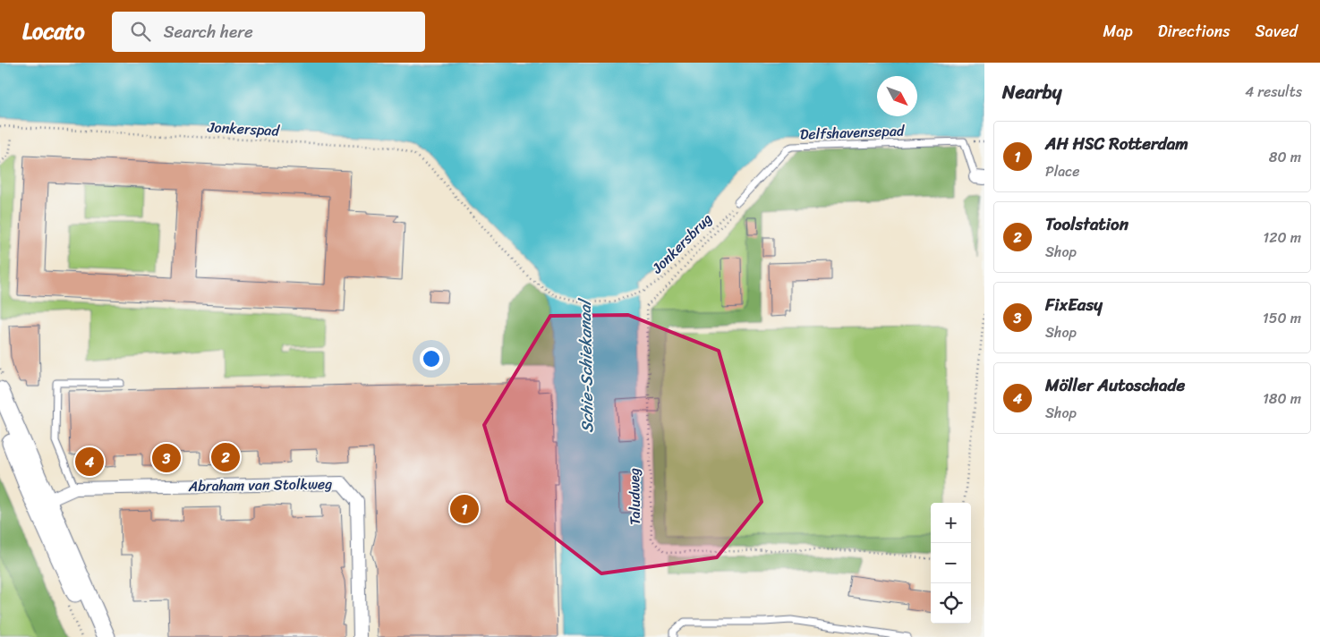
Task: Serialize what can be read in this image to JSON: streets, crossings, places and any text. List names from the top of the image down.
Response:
{
  "streets": {
    "street": ["Abraham van Stolkweg"],
    "lane": ["Delfshavensepad"],
    "path": ["Jonkerspad", "Jonkersbrug", "Taludweg"]
  },
  "crossings": [
    ["Jonkerspad", "Jonkersbrug"],
    ["Delfshavensepad", "Jonkersbrug"],
    ["Delfshavensepad", "Taludweg"],
    ["Jonkersbrug", "Taludweg"]
  ],
  "water": ["Schie-Schiekanaal"],
  "north": "bottom right",
  "page": {
    "header": "Locato",
    "search": "Search here",
    "nav": ["Map", "Directions", "Saved"],
    "heading": ["Nearby", "4 results"],
    "list": [
      {
        "mark": "1",
        "name": "AH HSC Rotterdam",
        "note": "Place",
        "value": "80 m"
      },
      {
        "mark": "2",
        "name": "Toolstation",
        "note": "Shop",
        "value": "120 m"
      },
      {
        "mark": "3",
        "name": "FixEasy",
        "note": "Shop",
        "value": "150 m"
      },
      {
        "mark": "4",
        "name": "Möller Autoschade",
        "note": "Shop",
        "value": "180 m"
      }
    ],
    "pins": [
      "2",
      "3",
      "4",
      "1"
    ],
    "map_buttons": ["+", "−"]
  }
}
